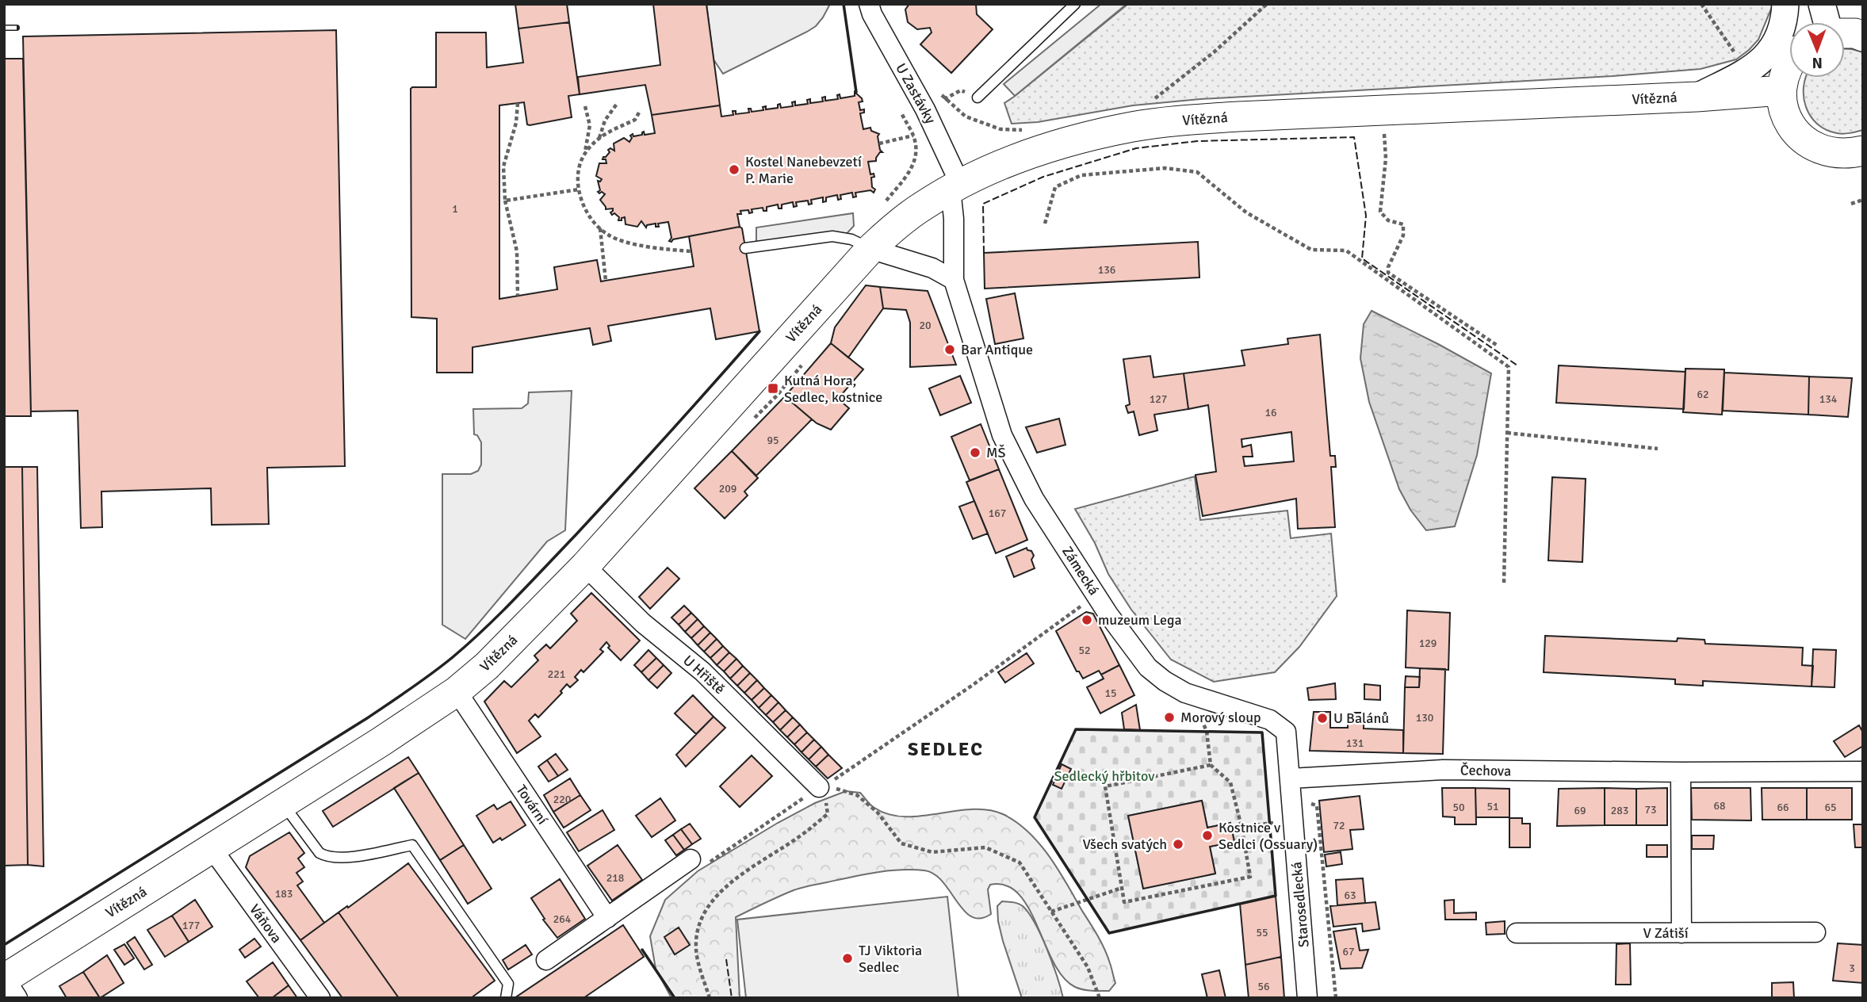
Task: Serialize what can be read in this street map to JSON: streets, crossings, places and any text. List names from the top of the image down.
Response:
{
  "streets": {
    "main road": ["Vítězná"],
    "street": [
      "U Zastávky",
      "Zámecká",
      "U Hřiště",
      "Čechova",
      "Tovární",
      "Starosedlecká",
      "Váňova",
      "V Zátiší"
    ]
  },
  "crossings": [
    ["U Zastávky", "Vítězná"],
    ["U Zastávky", "Zámecká"],
    ["Vítězná", "Zámecká"],
    ["Vítězná", "U Hřiště"],
    ["Vítězná", "Tovární"],
    ["Vítězná", "Váňova"],
    ["Zámecká", "Čechova"],
    ["Zámecká", "Starosedlecká"],
    ["Čechova", "Starosedlecká"]
  ],
  "districts": ["SEDLEC"],
  "parks": ["Sedlecký hřbitov"],
  "places": {
    "other": [
      "Kostel Nanebevzetí P. Marie",
      "Bar Antique",
      "MŠ",
      "muzeum Lega",
      "Morový sloup",
      "U Balánů",
      "Kostnice v Sedlci (Ossuary)",
      "Všech svatých",
      "TJ Viktoria Sedlec"
    ],
    "transit": ["Kutná Hora, Sedlec, kostnice"]
  },
  "house_numbers": [
    "1",
    "136",
    "20",
    "62",
    "127",
    "134",
    "16",
    "95",
    "209",
    "167",
    "129",
    "52",
    "221",
    "15",
    "130",
    "131",
    "220",
    "68",
    "51",
    "50",
    "66",
    "65",
    "73",
    "69",
    "283",
    "72",
    "218",
    "183",
    "63",
    "264",
    "177",
    "55",
    "67",
    "3",
    "56"
  ],
  "north": "bottom"
}
